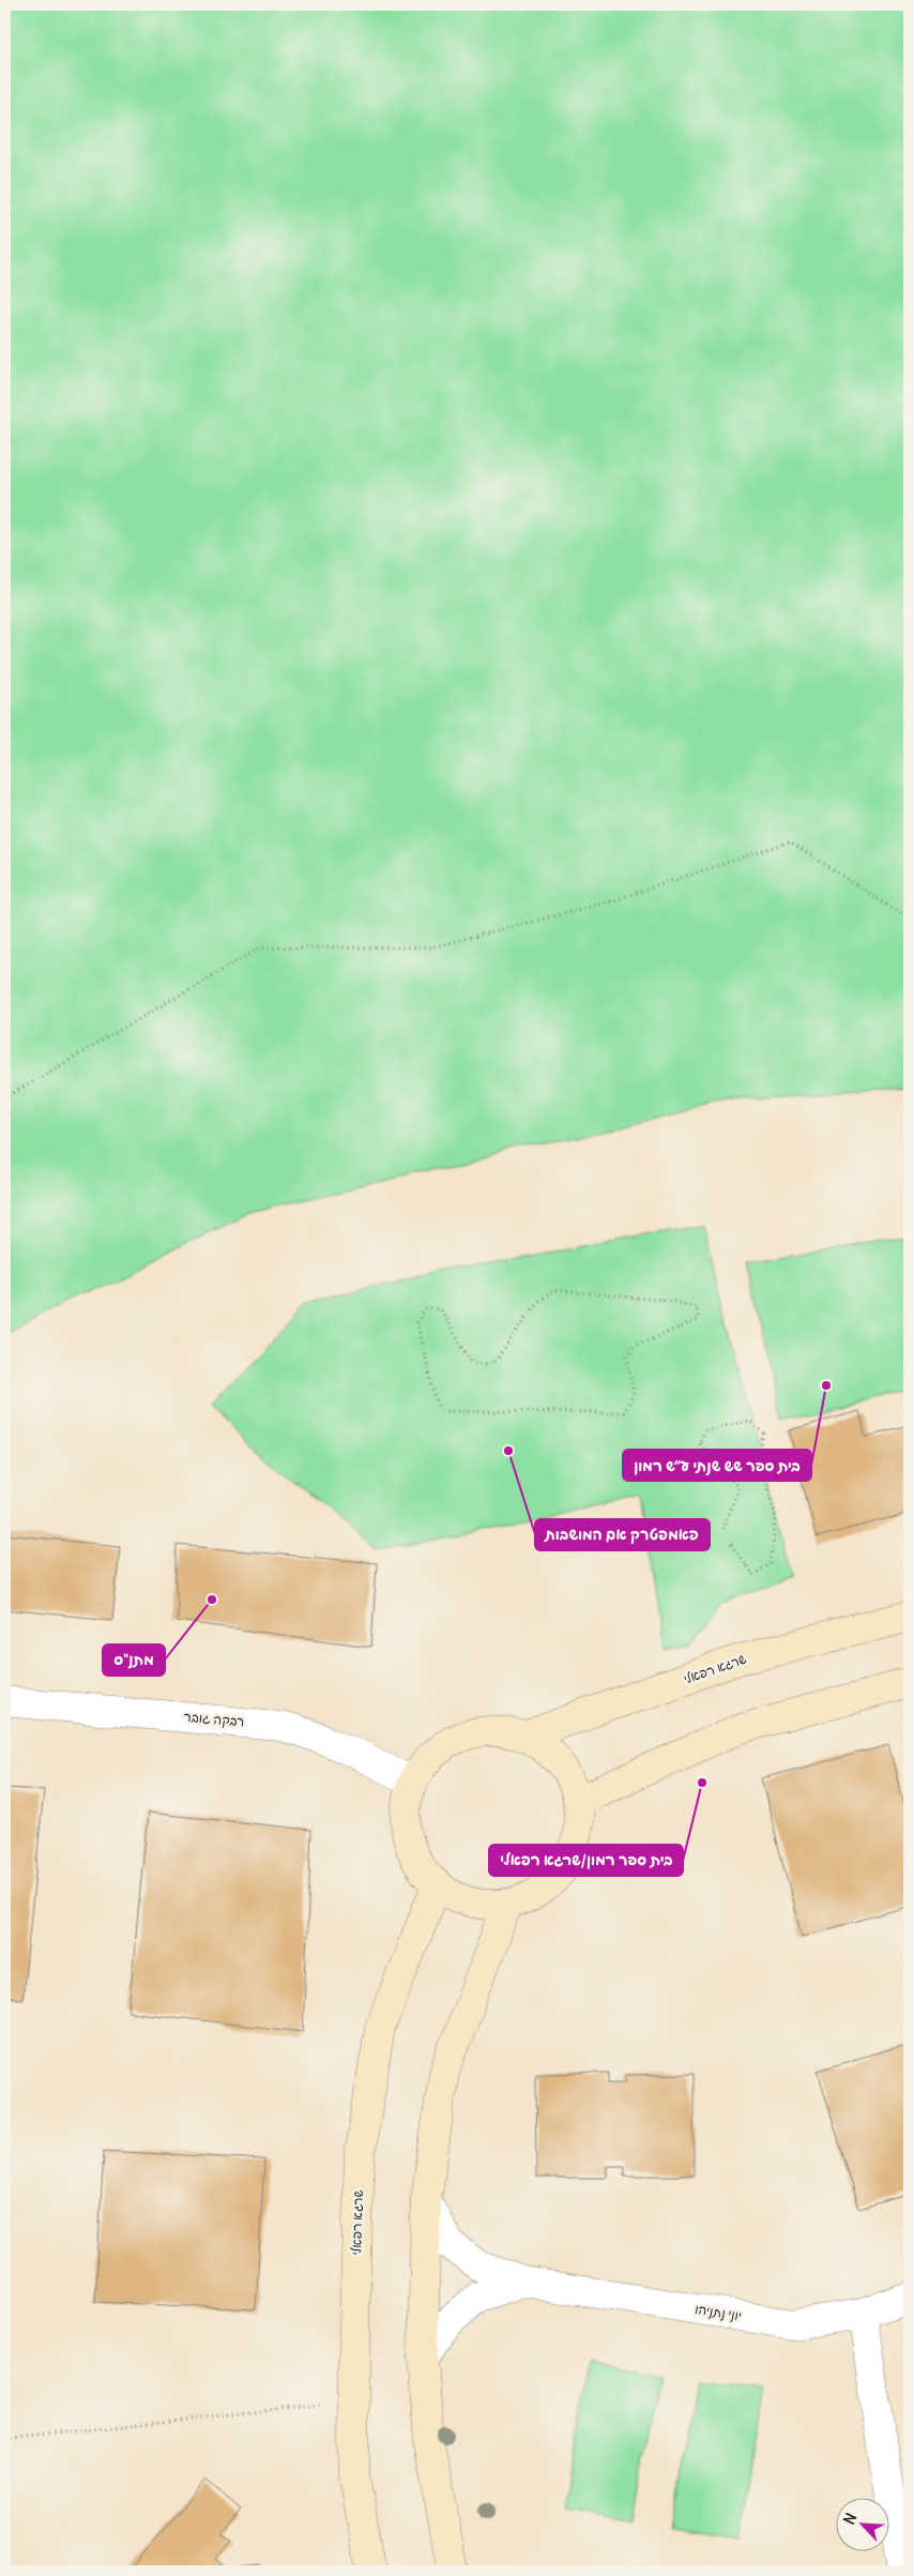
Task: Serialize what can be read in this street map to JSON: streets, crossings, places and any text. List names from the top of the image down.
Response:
{
  "streets": {
    "street": ["שרגא רפאלי", "רבקה גובר", "יוני נתניהו"]
  },
  "crossings": [
    ["שרגא רפאלי", "רבקה גובר"]
  ],
  "places": [
    "בית ספר שש שנתי ע״ש רמון",
    "פאמפטרק אם המושבות",
    "מתנ\"ס",
    "בית ספר רמון/שרגא רפאלי"
  ],
  "north": "top left"
}
